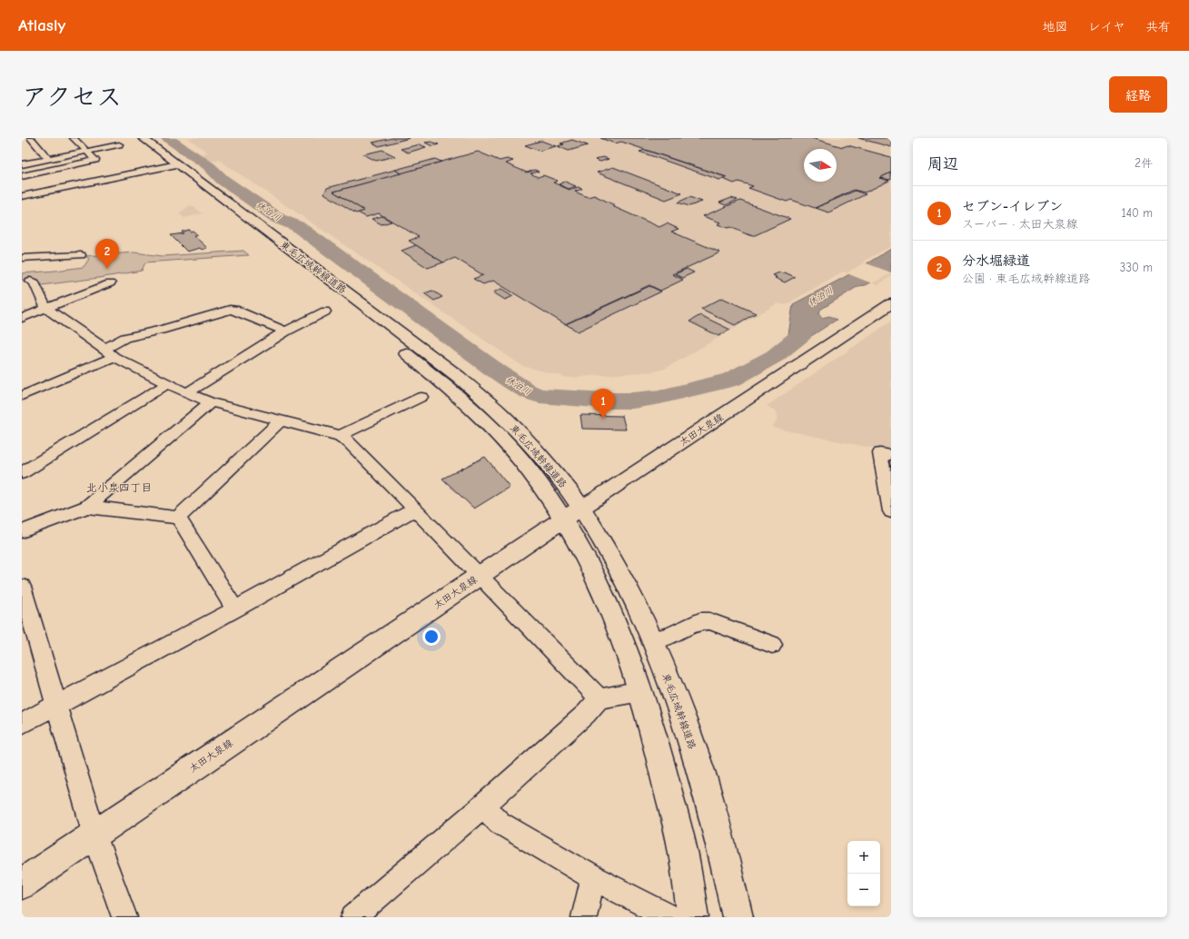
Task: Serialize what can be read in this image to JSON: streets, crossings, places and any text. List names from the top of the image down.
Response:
{
  "streets": {
    "main road": ["東毛広域幹線道路", "太田大泉線"]
  },
  "crossings": [
    ["東毛広域幹線道路", "太田大泉線"]
  ],
  "districts": ["北小泉四丁目"],
  "water": ["休泊川"],
  "north": "right",
  "page": {
    "header": "Atlasly",
    "nav": ["地図", "レイヤ", "共有"],
    "title": "アクセス",
    "buttons": "経路",
    "heading": ["周辺", "2件"],
    "list": [
      {
        "mark": "1",
        "name": "セブン-イレブン",
        "note": "スーパー · 太田大泉線",
        "value": "140 m"
      },
      {
        "mark": "2",
        "name": "分水堀緑道",
        "note": "公園 · 東毛広域幹線道路",
        "value": "330 m"
      }
    ],
    "pins": ["2", "1"],
    "map_buttons": ["+", "−"]
  }
}
